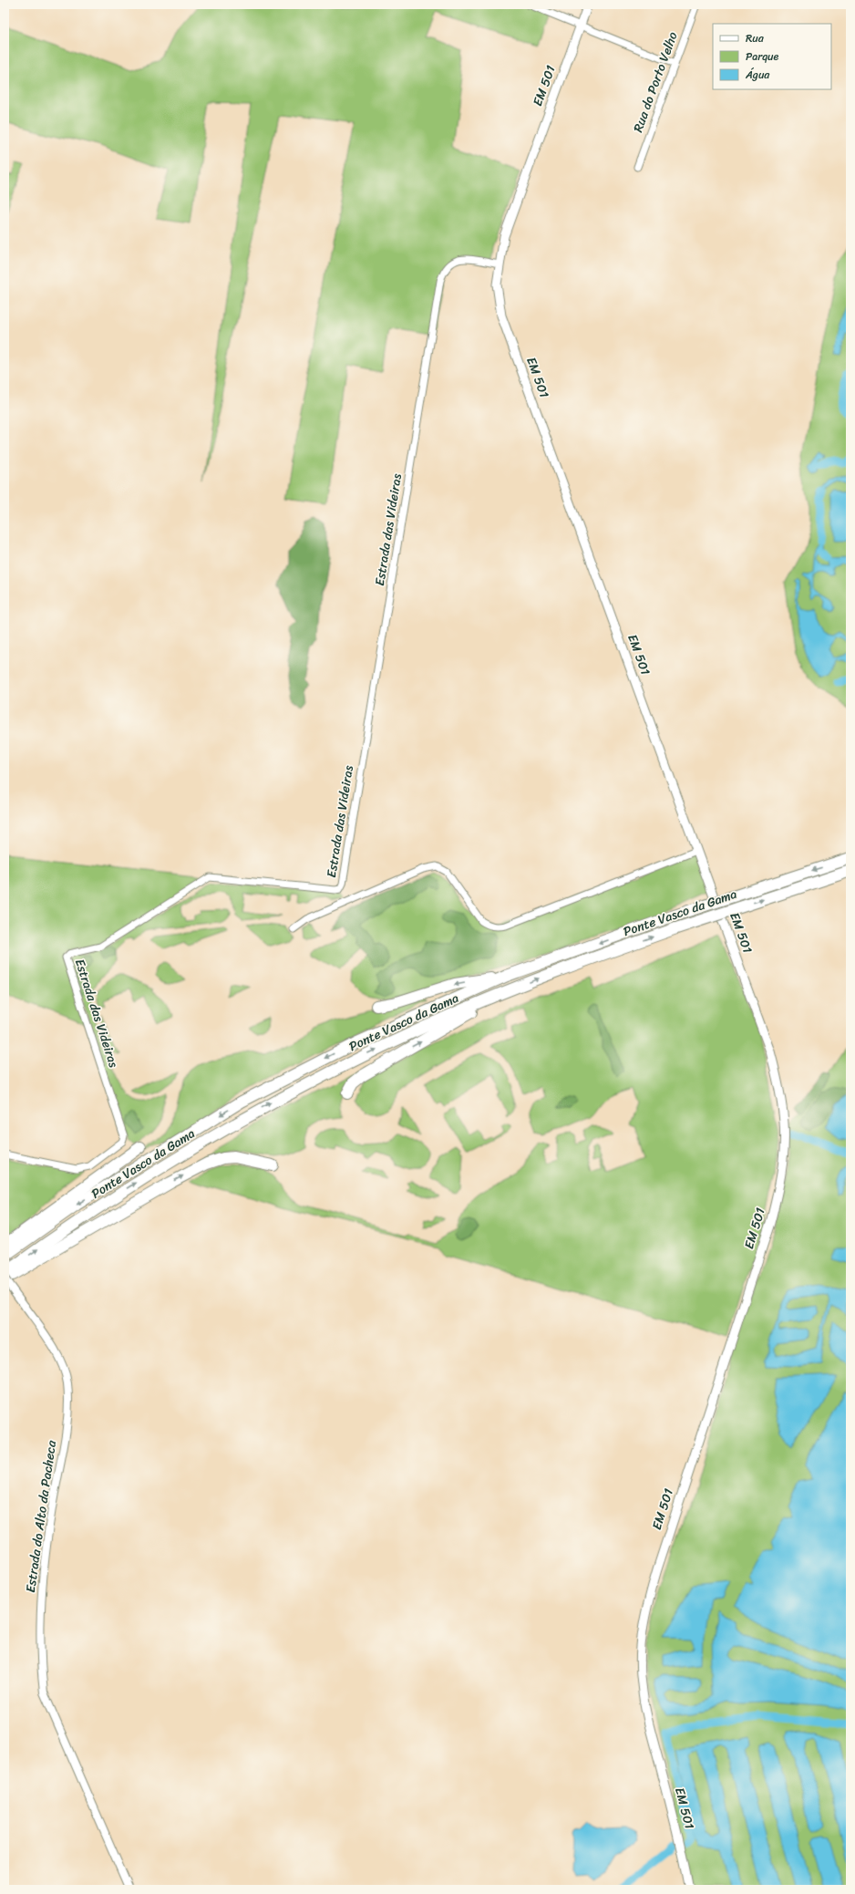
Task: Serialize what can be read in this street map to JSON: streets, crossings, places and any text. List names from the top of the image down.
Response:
{
  "streets": {
    "highway": ["Ponte Vasco da Gama"],
    "main road": ["EM 501"],
    "street": ["Rua do Porto Velho", "Estrada das Videiras", "Estrada do Alto da Pacheca"]
  },
  "crossings": [
    ["EM 501", "Estrada das Videiras"]
  ],
  "legend": ["Rua", "Parque", "Água"]
}
